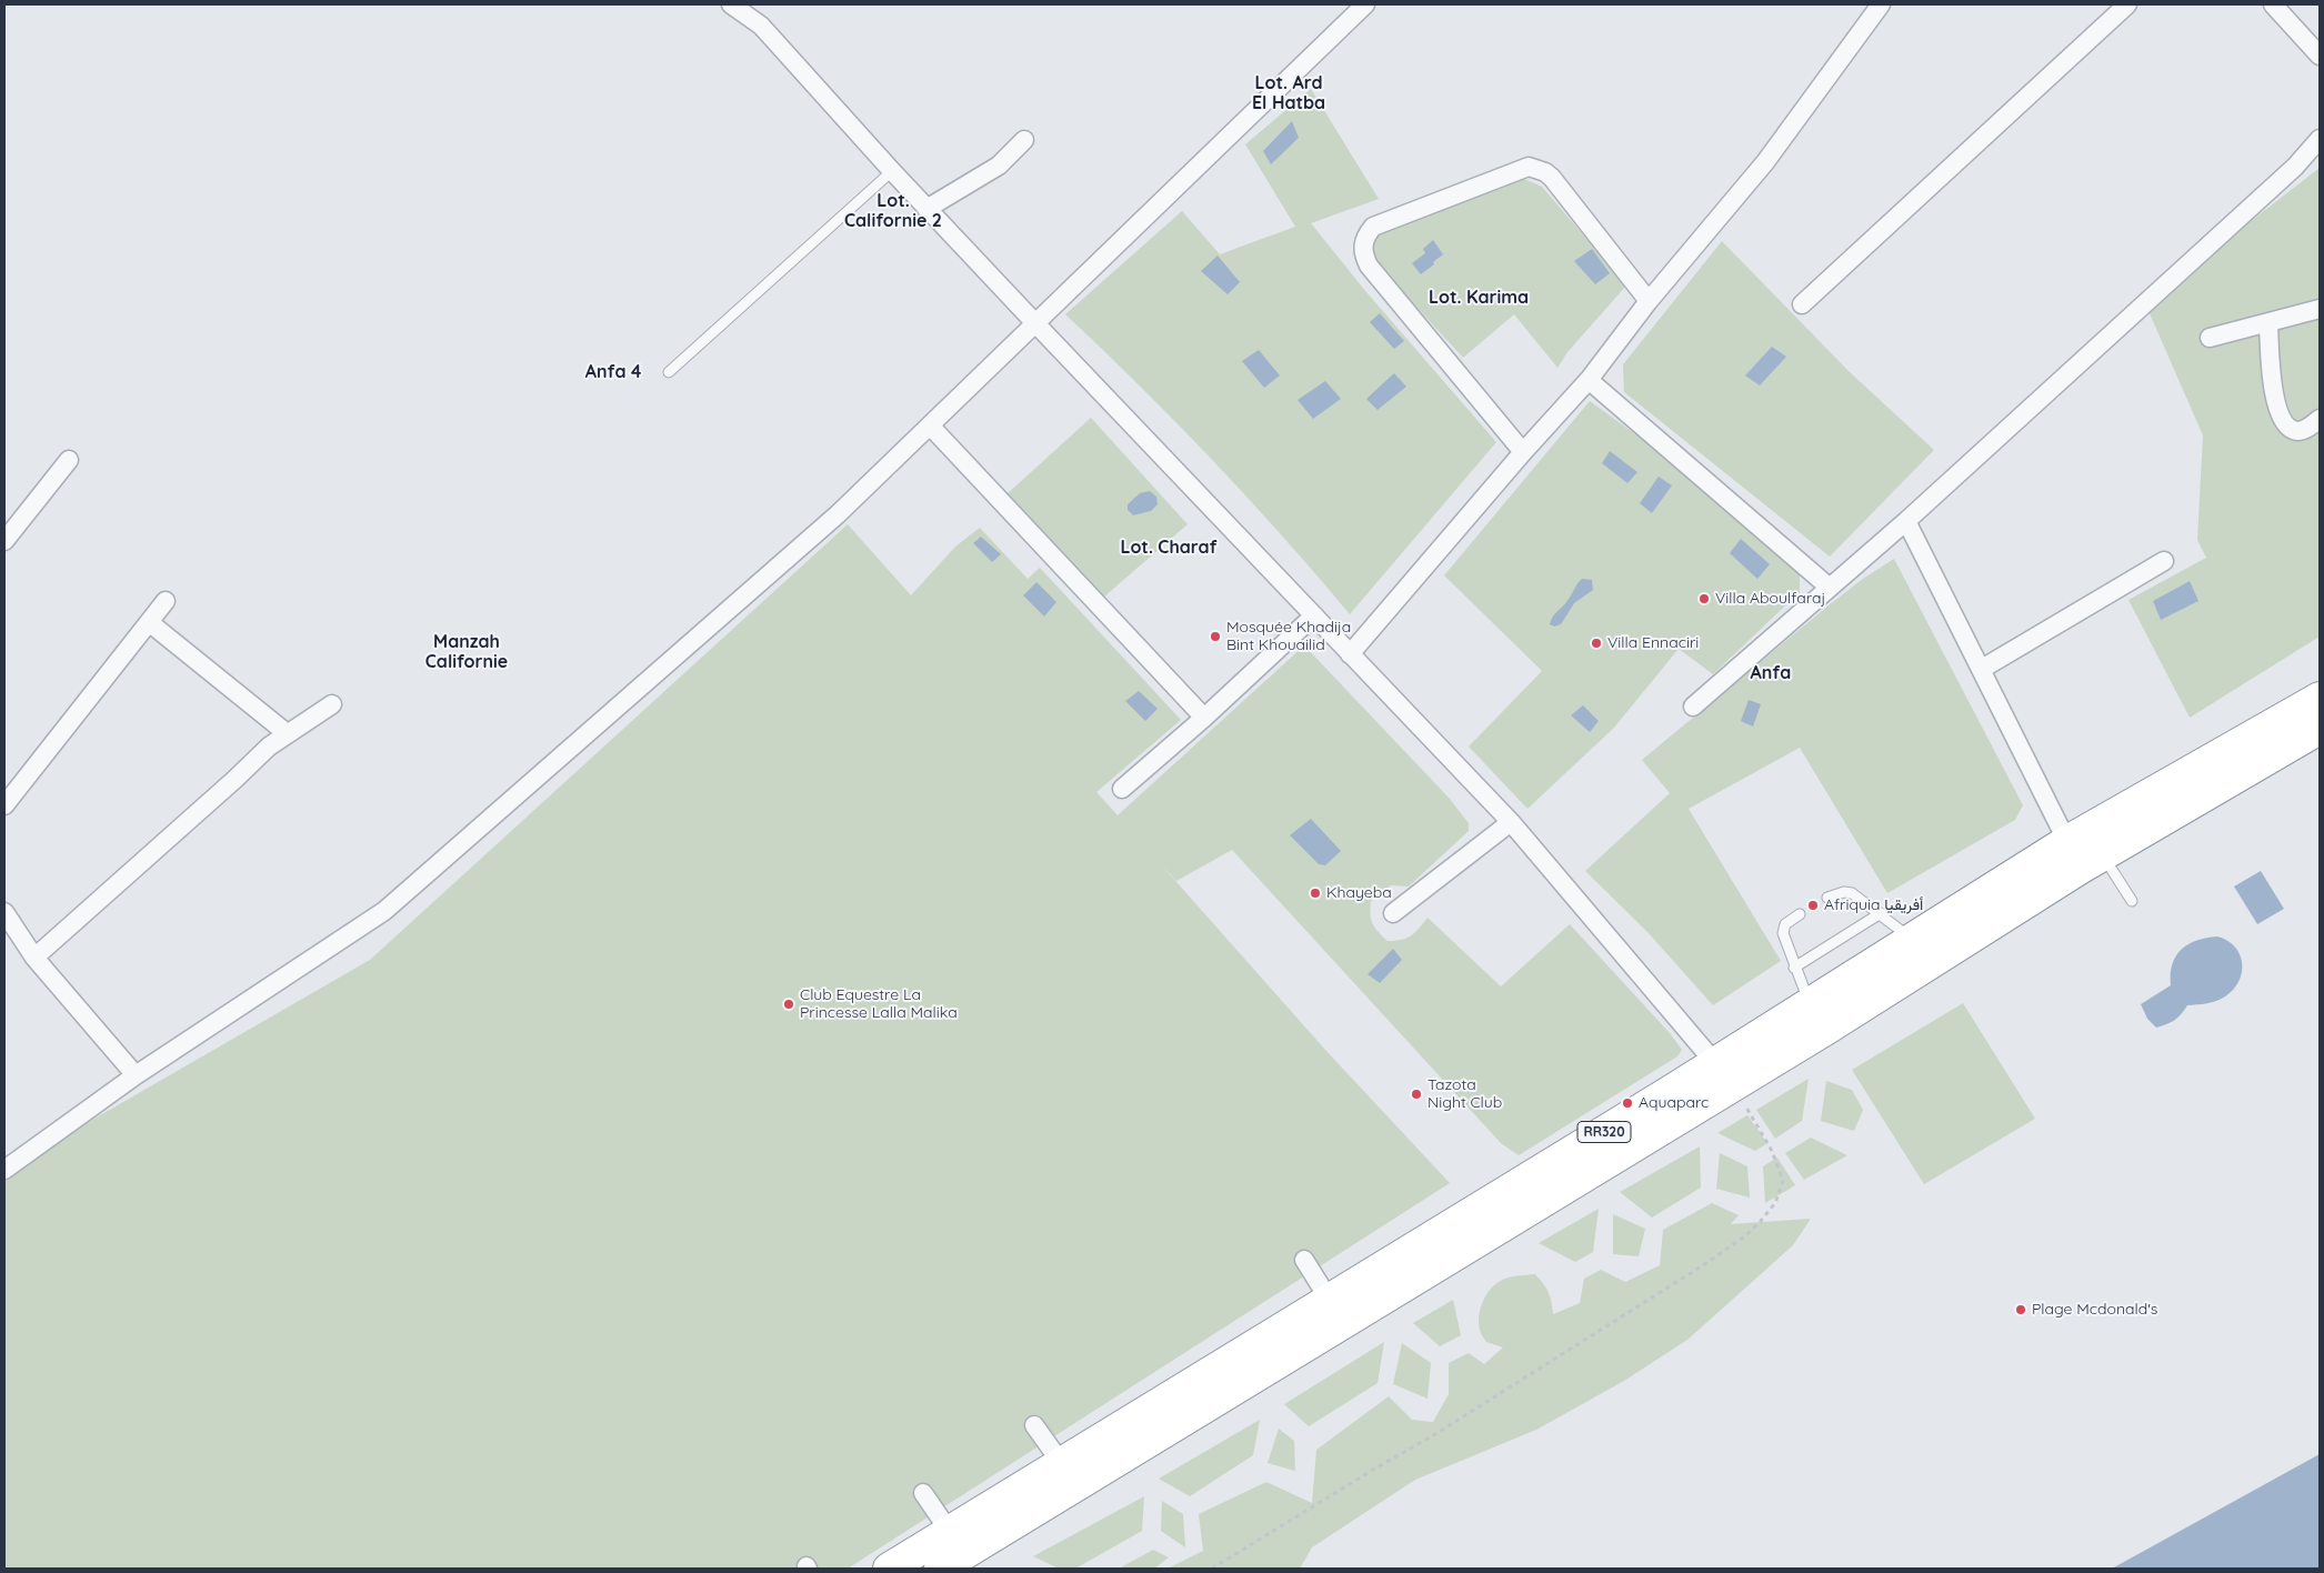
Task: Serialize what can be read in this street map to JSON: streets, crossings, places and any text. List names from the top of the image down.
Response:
{
  "streets": {
    "highway": ["RR320"]
  },
  "districts": [
    "Lot. Ard El Hatba",
    "Lot. Californie 2",
    "Lot. Karima",
    "Anfa 4",
    "Lot. Charaf",
    "Manzah Californie",
    "Anfa"
  ],
  "places": [
    "Villa Aboulfaraj",
    "Mosquée Khadija Bint Khouailid",
    "Villa Ennaciri",
    "Khayeba",
    "Afriquia أفريقيا",
    "Club Equestre La Princesse Lalla Malika",
    "Tazota Night Club",
    "Aquaparc",
    "Plage Mcdonald's"
  ]
}
